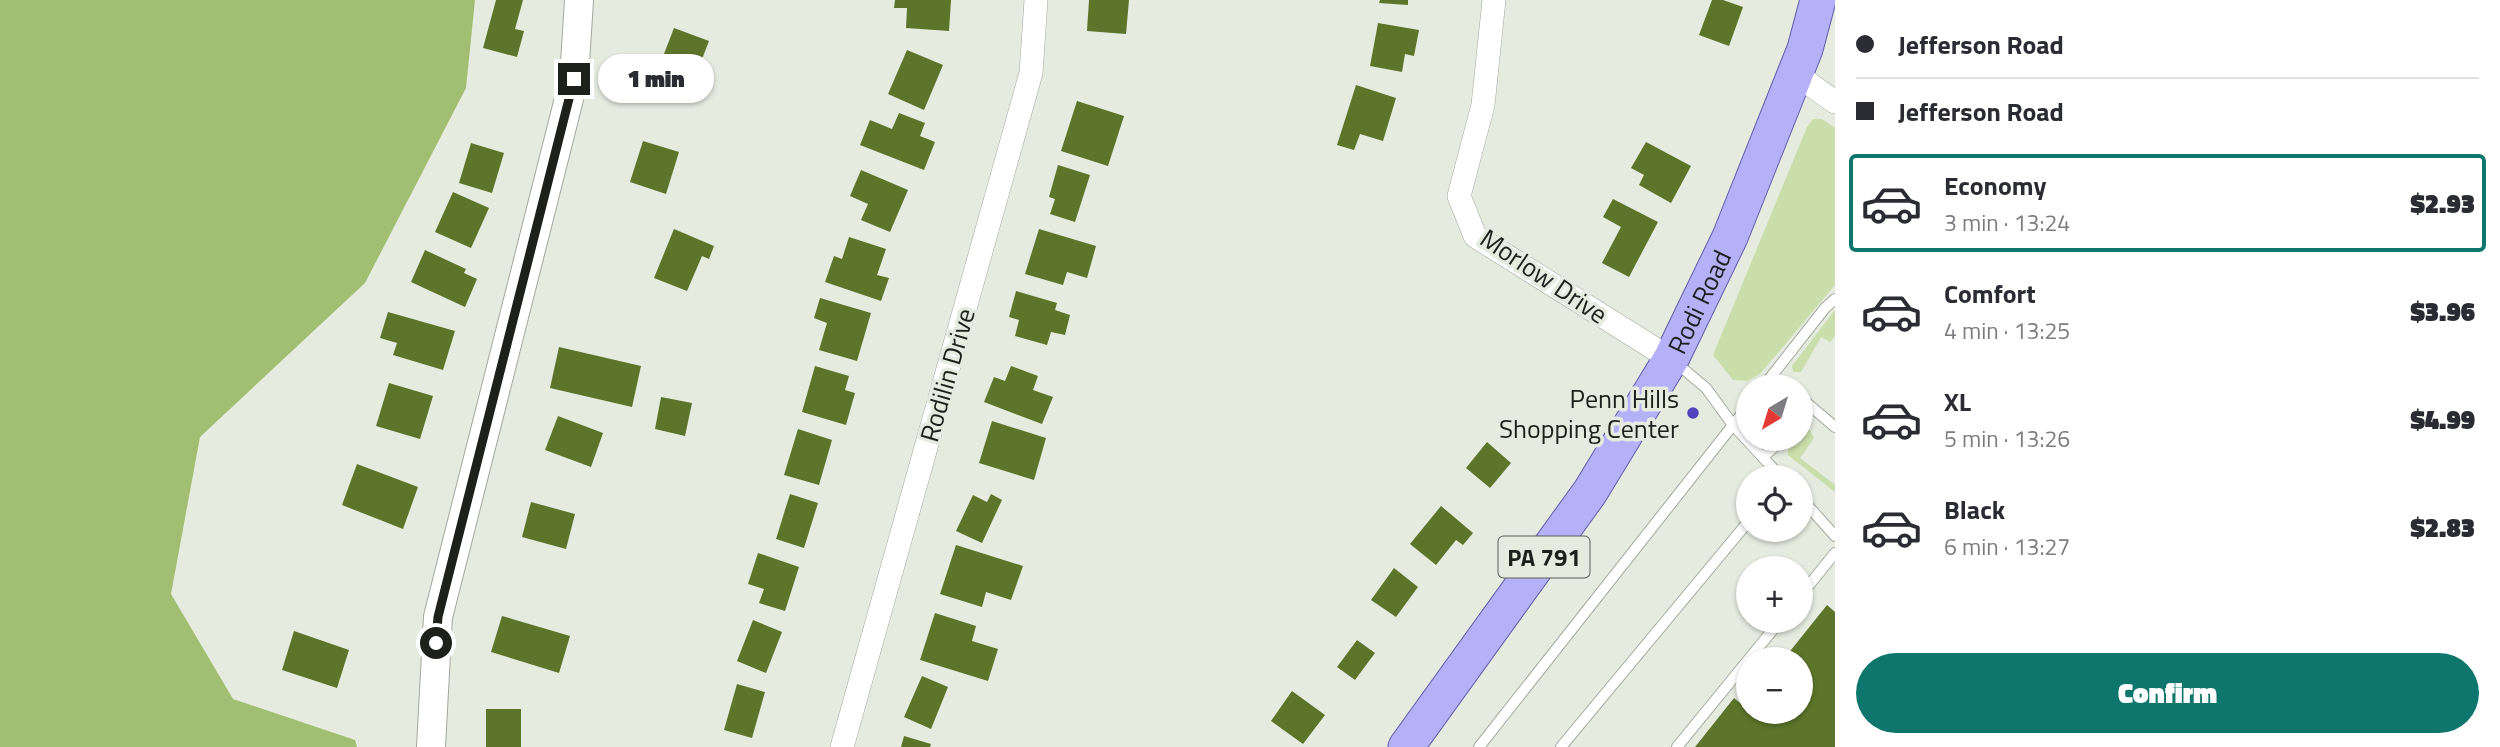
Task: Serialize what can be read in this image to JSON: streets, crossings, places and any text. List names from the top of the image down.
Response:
{
  "streets": {
    "main road": ["Rodi Road", "PA 791"],
    "street": ["Morlow Drive", "Rodilin Drive"]
  },
  "crossings": [
    ["Morlow Drive", "Rodi Road"]
  ],
  "places": ["Penn Hills Shopping Center"],
  "north": "bottom left",
  "page": {
    "banner": ["Jefferson Road", "Jefferson Road"],
    "bubble": "1 min",
    "list": [
      {
        "name": "Economy",
        "note": "3 min · 13:24",
        "value": "$2.93"
      },
      {
        "name": "Comfort",
        "note": "4 min · 13:25",
        "value": "$3.96"
      },
      {
        "name": "XL",
        "note": "5 min · 13:26",
        "value": "$4.99"
      },
      {
        "name": "Black",
        "note": "6 min · 13:27",
        "value": "$2.83"
      }
    ],
    "map_buttons": ["+", "−"],
    "buttons": "Confirm"
  }
}
